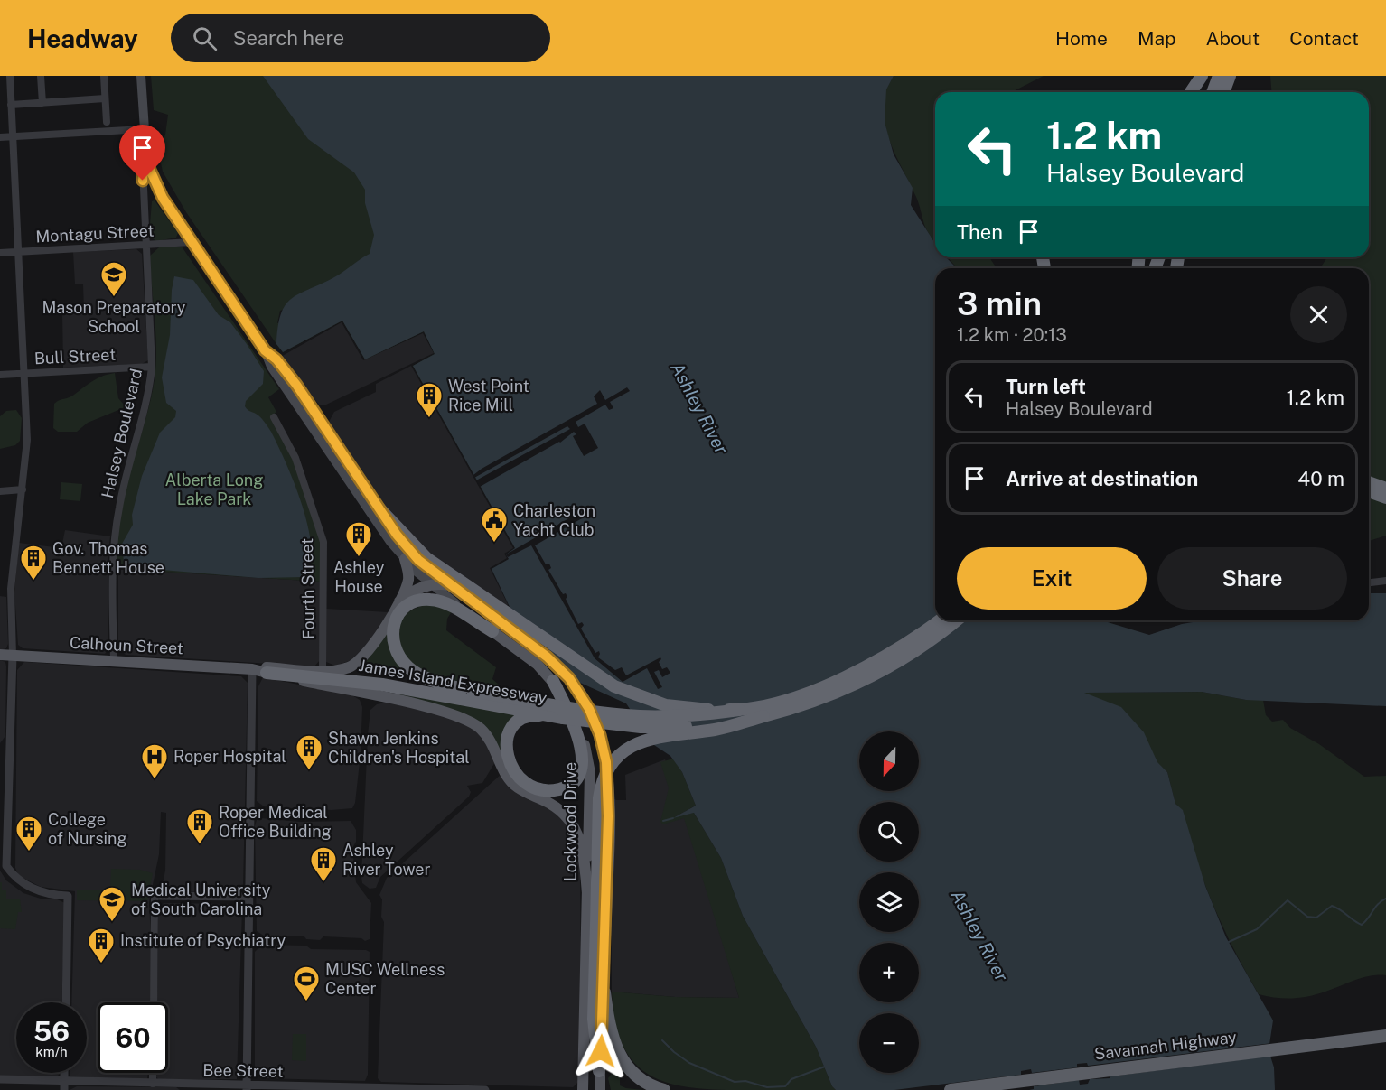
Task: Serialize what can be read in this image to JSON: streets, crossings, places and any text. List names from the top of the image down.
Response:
{
  "streets": {
    "highway": ["James Island Expressway", "Savannah Highway"],
    "main road": ["Calhoun Street", "Lockwood Drive"],
    "street": [
      "Montagu Street",
      "Bull Street",
      "Halsey Boulevard",
      "Fourth Street",
      "Bee Street"
    ]
  },
  "crossings": [
    ["Montagu Street", "Halsey Boulevard"],
    ["Bull Street", "Halsey Boulevard"],
    ["Halsey Boulevard", "Calhoun Street"],
    ["Fourth Street", "Calhoun Street"],
    ["Fourth Street", "James Island Expressway"],
    ["Calhoun Street", "James Island Expressway"],
    ["Calhoun Street", "Lockwood Drive"]
  ],
  "water": ["Ashley River"],
  "parks": ["Alberta Long Lake Park"],
  "places": {
    "school or university": ["Mason Preparatory School", "Medical University of South Carolina"],
    "building": [
      "West Point Rice Mill",
      "Ashley House",
      "Gov. Thomas Bennett House",
      "Shawn Jenkins Children's Hospital",
      "Roper Medical Office Building",
      "College of Nursing",
      "Ashley River Tower",
      "Institute of Psychiatry"
    ],
    "public building": ["Charleston Yacht Club"],
    "hospital": ["Roper Hospital"],
    "sports": ["MUSC Wellness Center"]
  },
  "north": "bottom",
  "page": {
    "header": "Headway",
    "search": "Search here",
    "nav": [
      "Home",
      "Map",
      "About",
      "Contact"
    ],
    "turn": ["1.2 km", "Halsey Boulevard"],
    "then": "Then",
    "heading": ["3 min", "1.2 km · 20:13"],
    "list": [
      {
        "name": "Turn left",
        "note": "Halsey Boulevard",
        "value": "1.2 km"
      },
      {
        "name": "Arrive at destination",
        "value": "40 m"
      }
    ],
    "buttons": ["Exit", "Share"],
    "map_buttons": ["+", "−"],
    "speed": "56 km/h",
    "limit": "60"
  }
}
